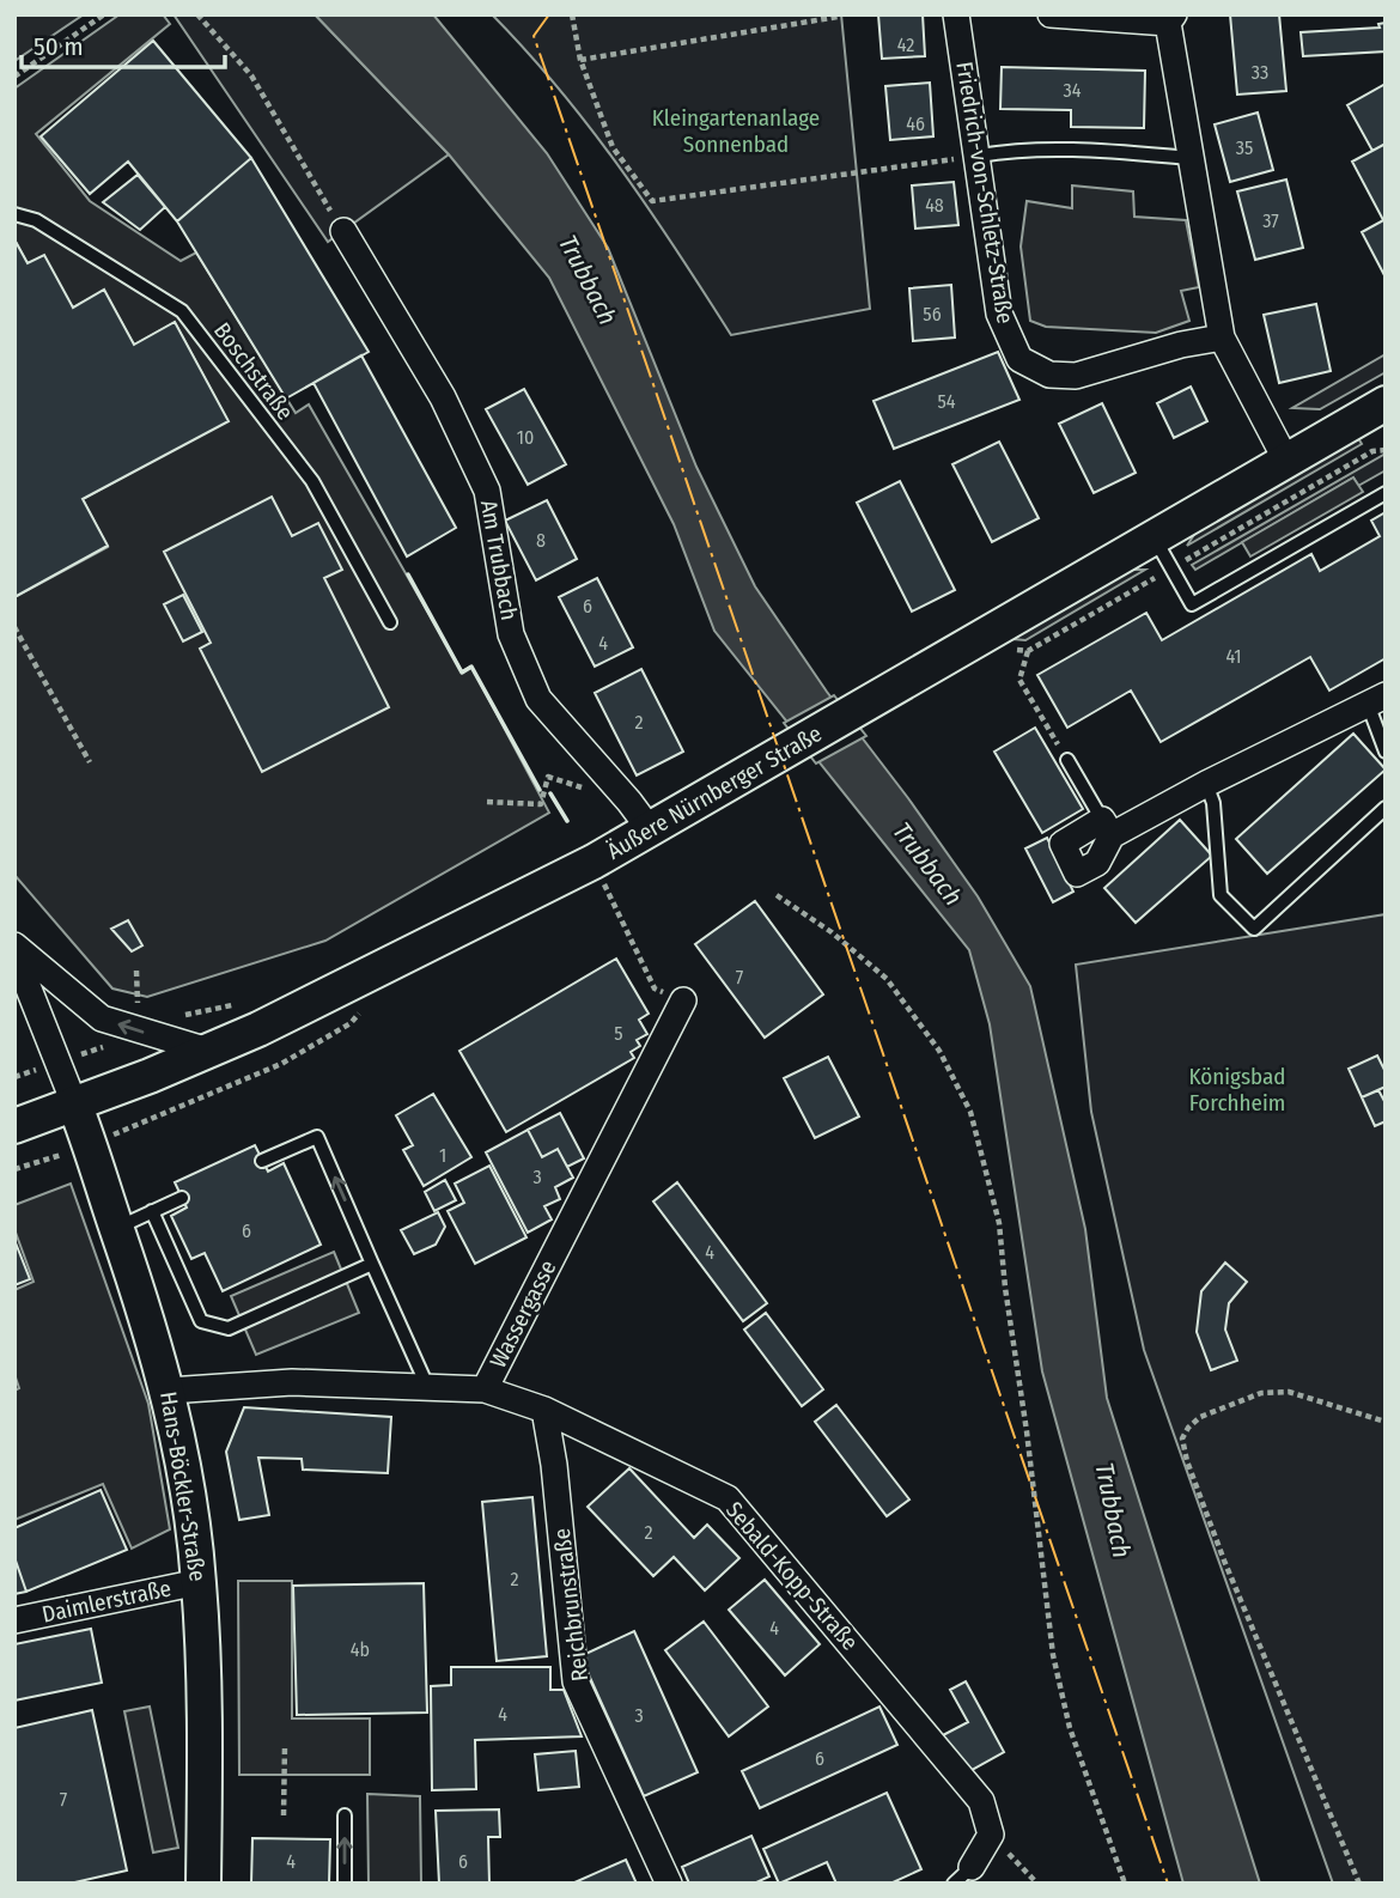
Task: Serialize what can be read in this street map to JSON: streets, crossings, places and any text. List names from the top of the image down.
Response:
{
  "streets": {
    "main road": ["Äußere Nürnberger Straße", "Hans-Böckler-Straße"],
    "street": [
      "Friedrich-von-Schletz-Straße",
      "Am Trubbach",
      "Wassergasse",
      "Sebald-Kopp-Straße",
      "Daimlerstraße",
      "Reichbrunstraße"
    ],
    "lane": ["Boschstraße"]
  },
  "crossings": [
    ["Am Trubbach", "Äußere Nürnberger Straße"],
    ["Äußere Nürnberger Straße", "Hans-Böckler-Straße"],
    ["Wassergasse", "Hans-Böckler-Straße"],
    ["Wassergasse", "Sebald-Kopp-Straße"],
    ["Hans-Böckler-Straße", "Daimlerstraße"],
    ["Sebald-Kopp-Straße", "Reichbrunstraße"]
  ],
  "water": ["Trubbach"],
  "parks": ["Kleingartenanlage Sonnenbad", "Königsbad Forchheim"],
  "house_numbers": [
    "42",
    "33",
    "34",
    "46",
    "35",
    "48",
    "37",
    "56",
    "54",
    "10",
    "8",
    "6",
    "4",
    "41",
    "2",
    "7",
    "5",
    "1",
    "3",
    "6",
    "4",
    "2",
    "2",
    "4",
    "4b",
    "4",
    "3",
    "6",
    "7",
    "4",
    "6"
  ],
  "scale_bar": "50 m"
}
